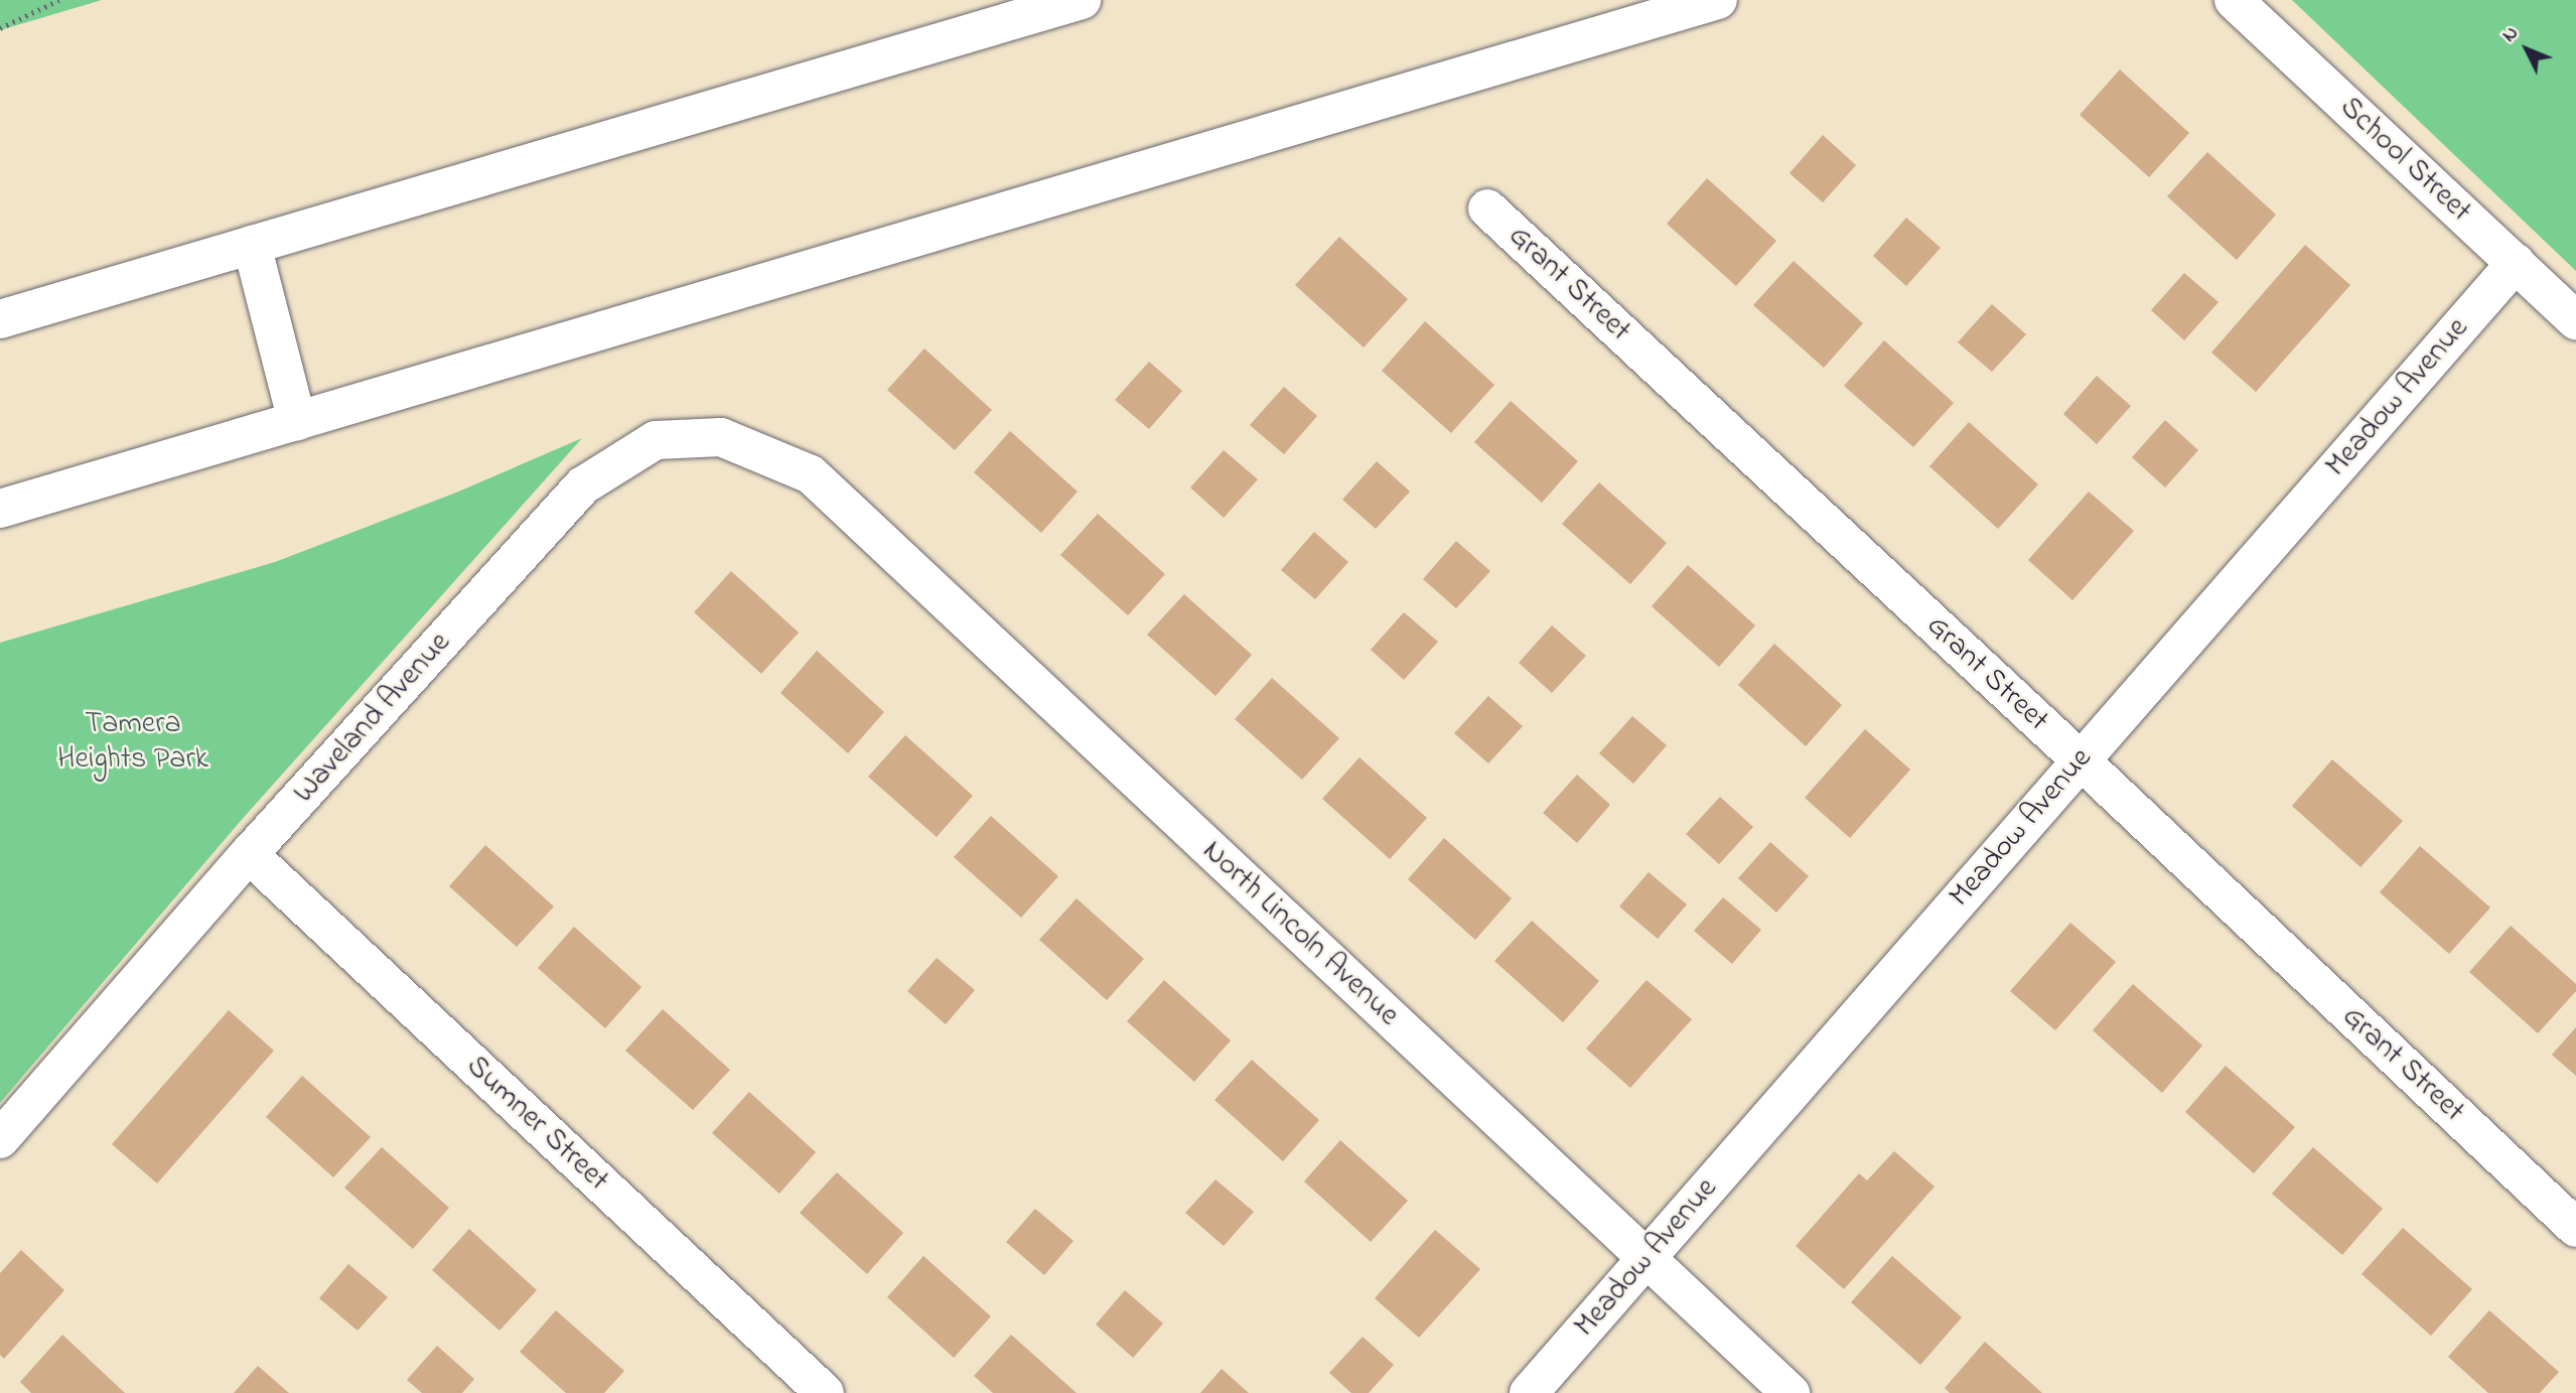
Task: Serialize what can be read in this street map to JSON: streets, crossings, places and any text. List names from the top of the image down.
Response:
{
  "streets": {
    "main road": [
      "School Street",
      "Grant Street",
      "Meadow Avenue",
      "Waveland Avenue",
      "North Lincoln Avenue",
      "Sumner Street"
    ]
  },
  "crossings": [
    ["School Street", "Meadow Avenue"],
    ["Grant Street", "Meadow Avenue"],
    ["Meadow Avenue", "North Lincoln Avenue"],
    ["Waveland Avenue", "North Lincoln Avenue"],
    ["Waveland Avenue", "Sumner Street"]
  ],
  "parks": ["Tamera Heights Park"],
  "north": "top left"
}
